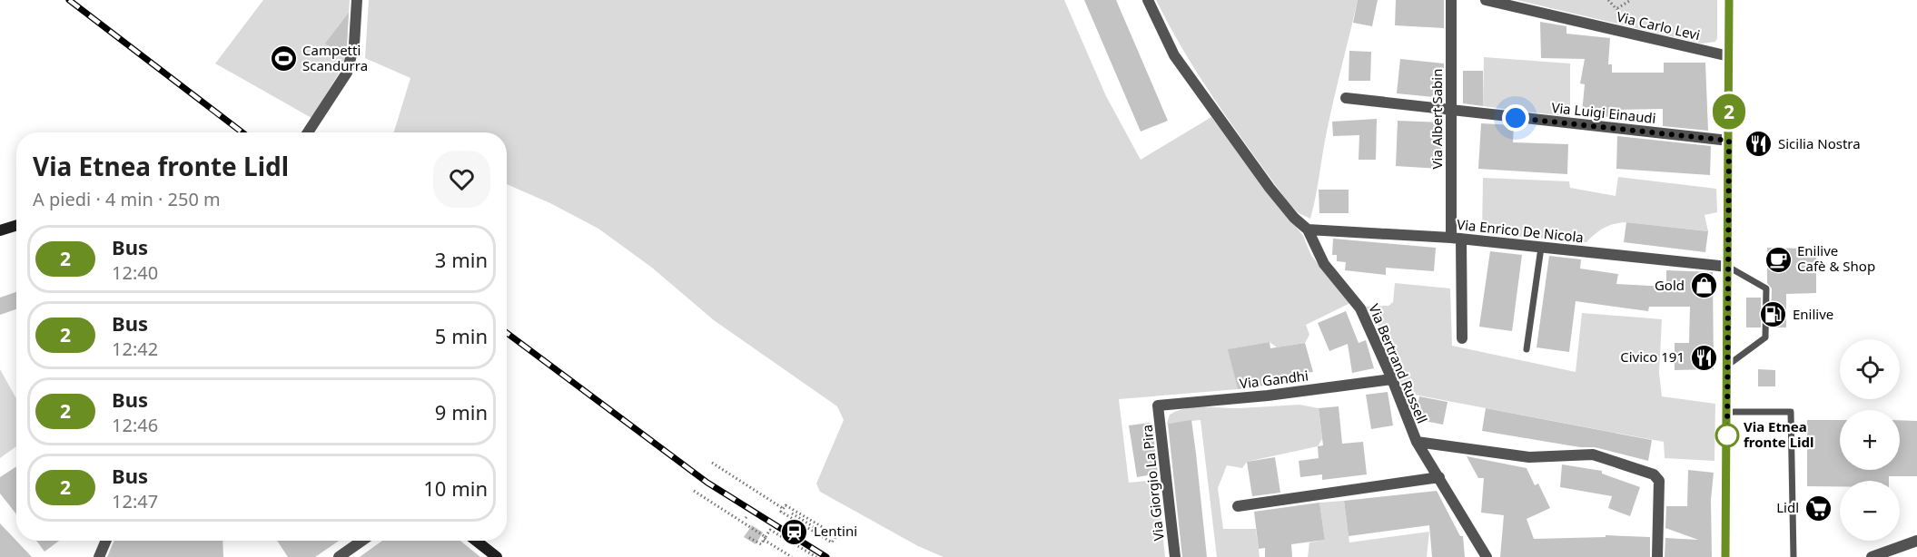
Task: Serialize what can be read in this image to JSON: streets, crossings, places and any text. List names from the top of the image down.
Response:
{
  "streets": {
    "street": [
      "Via Carlo Levi",
      "Via Luigi Einaudi",
      "Via Albert Sabin",
      "Via Enrico De Nicola",
      "Via Bertrand Russell",
      "Via Gandhi",
      "Via Giorgio La Pira"
    ]
  },
  "crossings": [
    ["Via Luigi Einaudi", "Via Albert Sabin"],
    ["Via Albert Sabin", "Via Enrico De Nicola"],
    ["Via Enrico De Nicola", "Via Bertrand Russell"],
    ["Via Bertrand Russell", "Via Gandhi"],
    ["Via Gandhi", "Via Giorgio La Pira"]
  ],
  "places": {
    "sports": ["Campetti Scandurra"],
    "restaurant": ["Sicilia Nostra", "Civico 191"],
    "cafe": ["Enilive Cafè & Shop"],
    "shop": ["Gold"],
    "fuel station": ["Enilive"],
    "other": ["Via Etnea fronte Lidl"],
    "supermarket": ["Lidl"],
    "station": ["Lentini"]
  },
  "lines": ["bus line 2"],
  "page": {
    "on_map": "2",
    "heading": ["Via Etnea fronte Lidl", "A piedi · 4 min · 250 m"],
    "list": [
      {
        "mark": "2",
        "name": "Bus",
        "note": "12:40",
        "value": "3 min"
      },
      {
        "mark": "2",
        "name": "Bus",
        "note": "12:42",
        "value": "5 min"
      },
      {
        "mark": "2",
        "name": "Bus",
        "note": "12:46",
        "value": "9 min"
      },
      {
        "mark": "2",
        "name": "Bus",
        "note": "12:47",
        "value": "10 min"
      }
    ],
    "map_buttons": ["+", "−"]
  }
}
